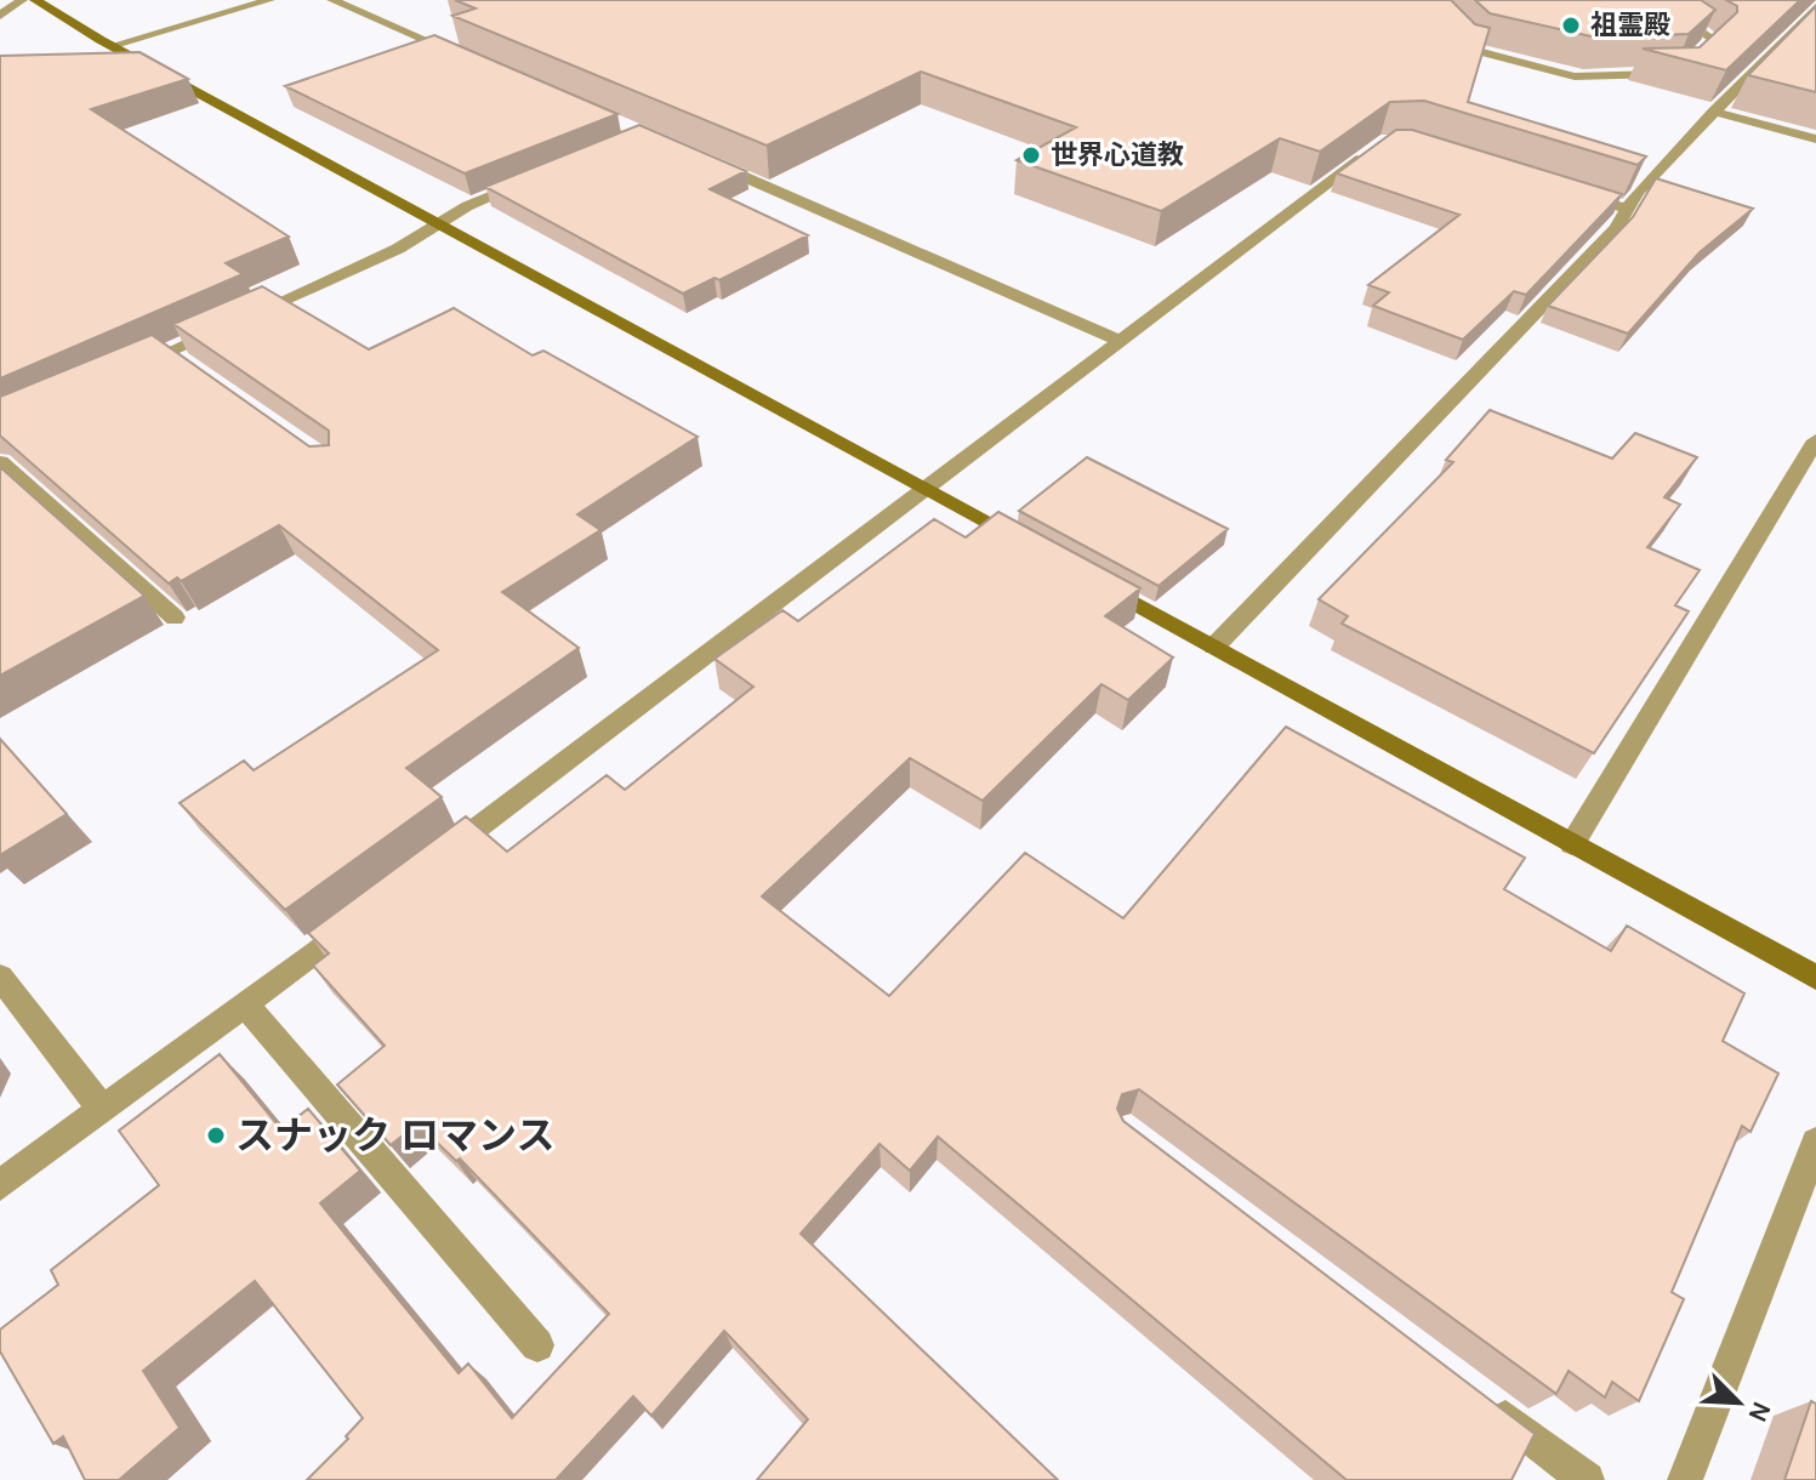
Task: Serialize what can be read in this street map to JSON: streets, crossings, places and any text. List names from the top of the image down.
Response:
{
  "places": ["祖霊殿", "世界心道教", "スナック ロマンス"],
  "north": "bottom right"
}
